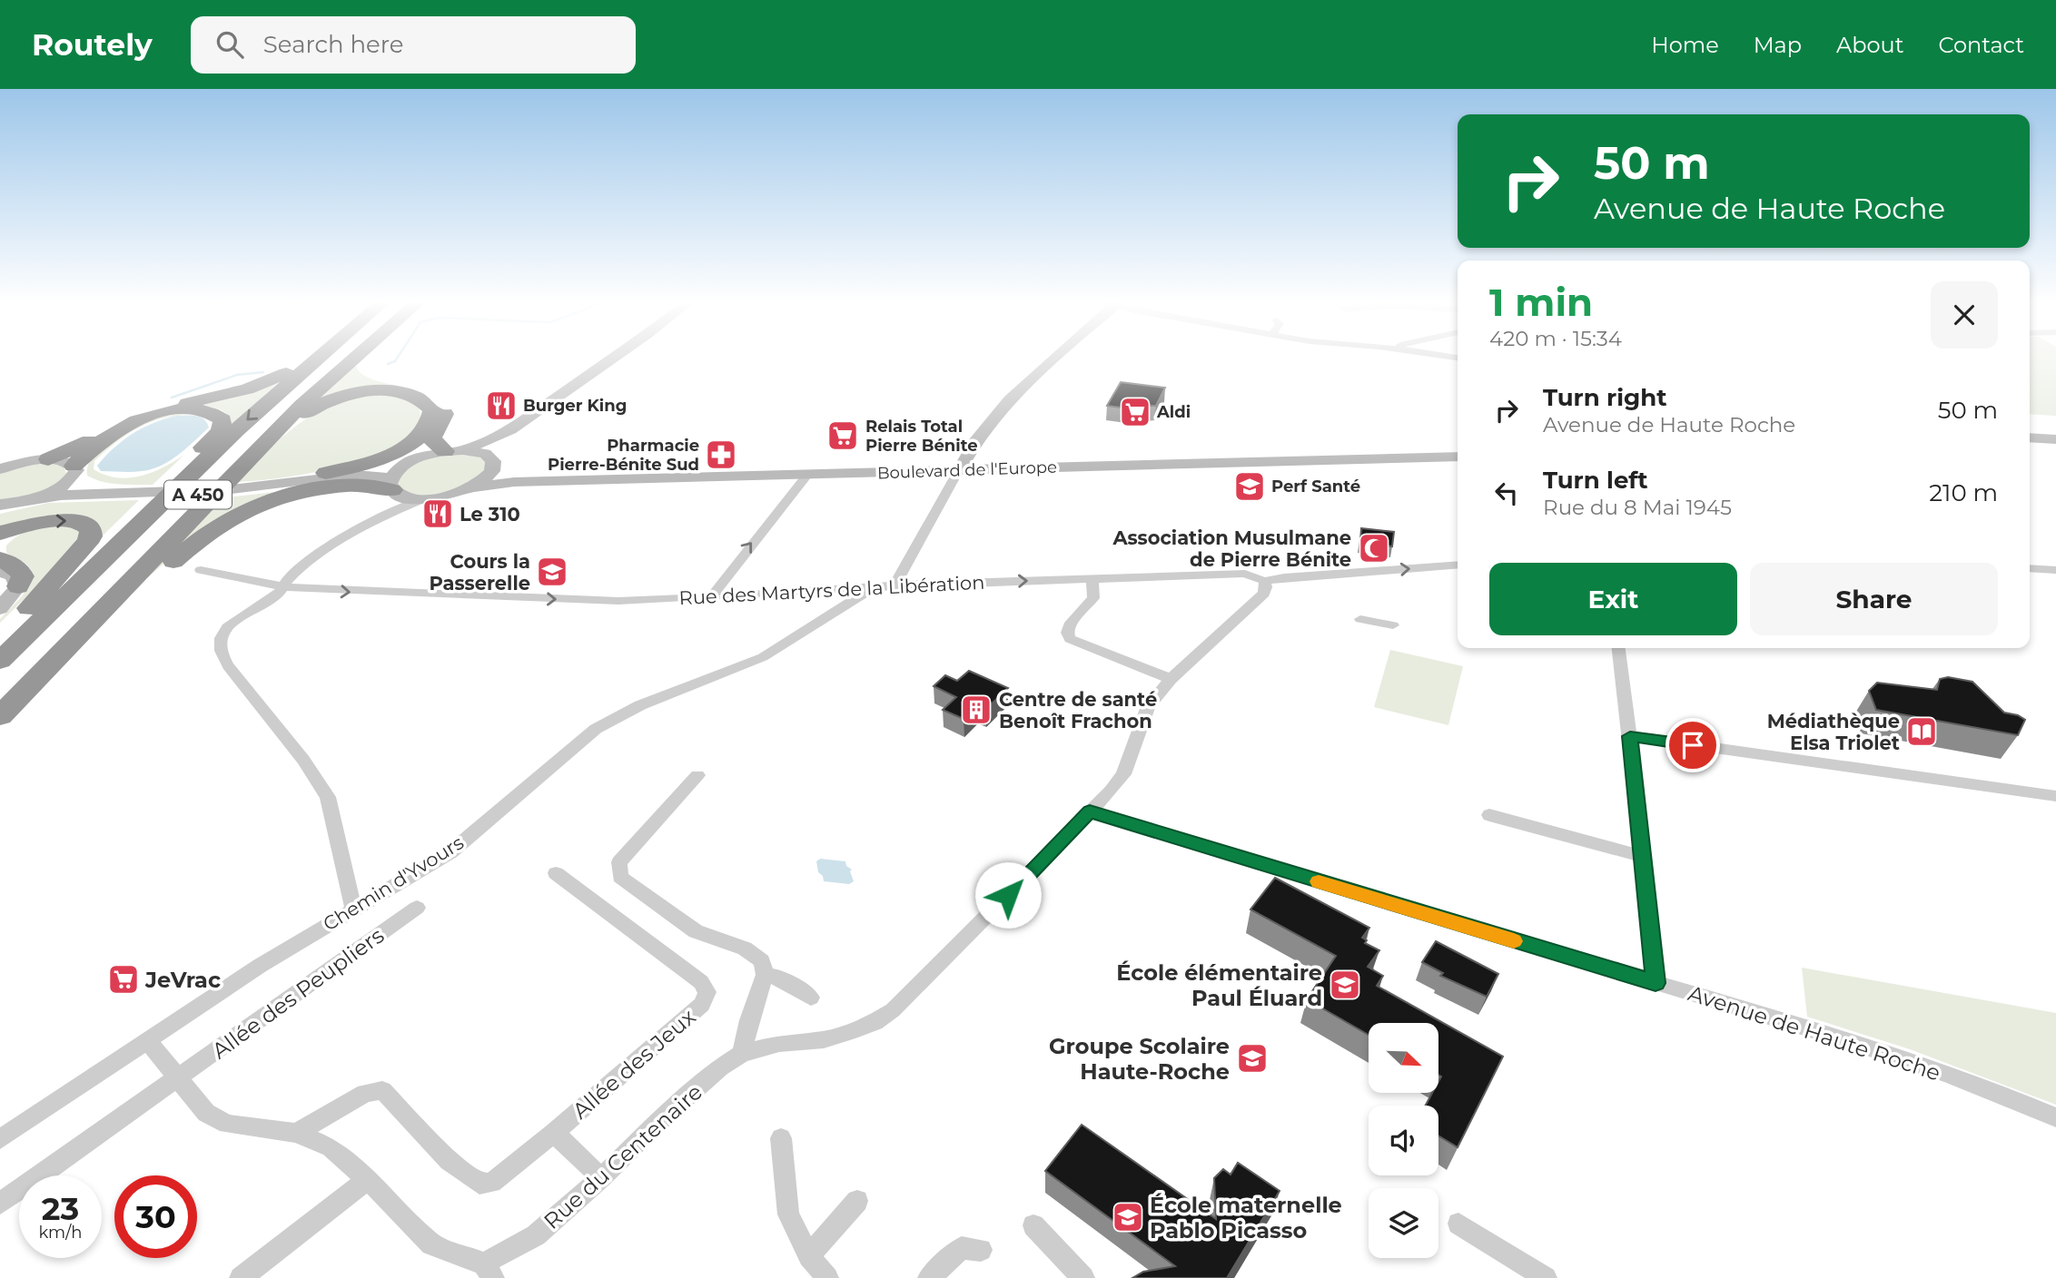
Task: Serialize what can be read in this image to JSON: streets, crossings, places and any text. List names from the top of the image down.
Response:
{
  "streets": {
    "highway": ["A 450"],
    "main road": ["Boulevard de l'Europe"],
    "street": [
      "Rue des Martyrs de la Libération",
      "Chemin d'Yvours",
      "Allée des Peupliers",
      "Avenue de Haute Roche",
      "Allée des Jeux",
      "Rue du Centenaire"
    ]
  },
  "crossings": [
    ["Rue des Martyrs de la Libération", "Chemin d'Yvours"],
    ["Chemin d'Yvours", "Rue du Centenaire"],
    ["Allée des Peupliers", "Rue du Centenaire"],
    ["Avenue de Haute Roche", "Rue du Centenaire"],
    ["Allée des Jeux", "Rue du Centenaire"]
  ],
  "one_way": ["Rue des Martyrs de la Libération"],
  "places": {
    "restaurant": ["Burger King", "Le 310"],
    "supermarket": ["Aldi", "Relais Total Pierre Bénite", "JeVrac"],
    "pharmacy": ["Pharmacie Pierre-Bénite Sud"],
    "school or university": [
      "Perf Santé",
      "Cours la Passerelle",
      "École élémentaire Paul Éluard",
      "Groupe Scolaire Haute-Roche",
      "École maternelle Pablo Picasso"
    ],
    "mosque": ["Association Musulmane de Pierre Bénite"],
    "building": ["Centre de santé Benoît Frachon"],
    "library": ["Médiathèque Elsa Triolet"]
  },
  "north": "bottom right",
  "page": {
    "header": "Routely",
    "search": "Search here",
    "nav": [
      "Home",
      "Map",
      "About",
      "Contact"
    ],
    "turn": ["50 m", "Avenue de Haute Roche"],
    "heading": ["1 min", "420 m · 15:34"],
    "list": [
      {
        "name": "Turn right",
        "note": "Avenue de Haute Roche",
        "value": "50 m"
      },
      {
        "name": "Turn left",
        "note": "Rue du 8 Mai 1945",
        "value": "210 m"
      }
    ],
    "buttons": ["Exit", "Share"],
    "speed": "23 km/h",
    "limit": "30"
  }
}
